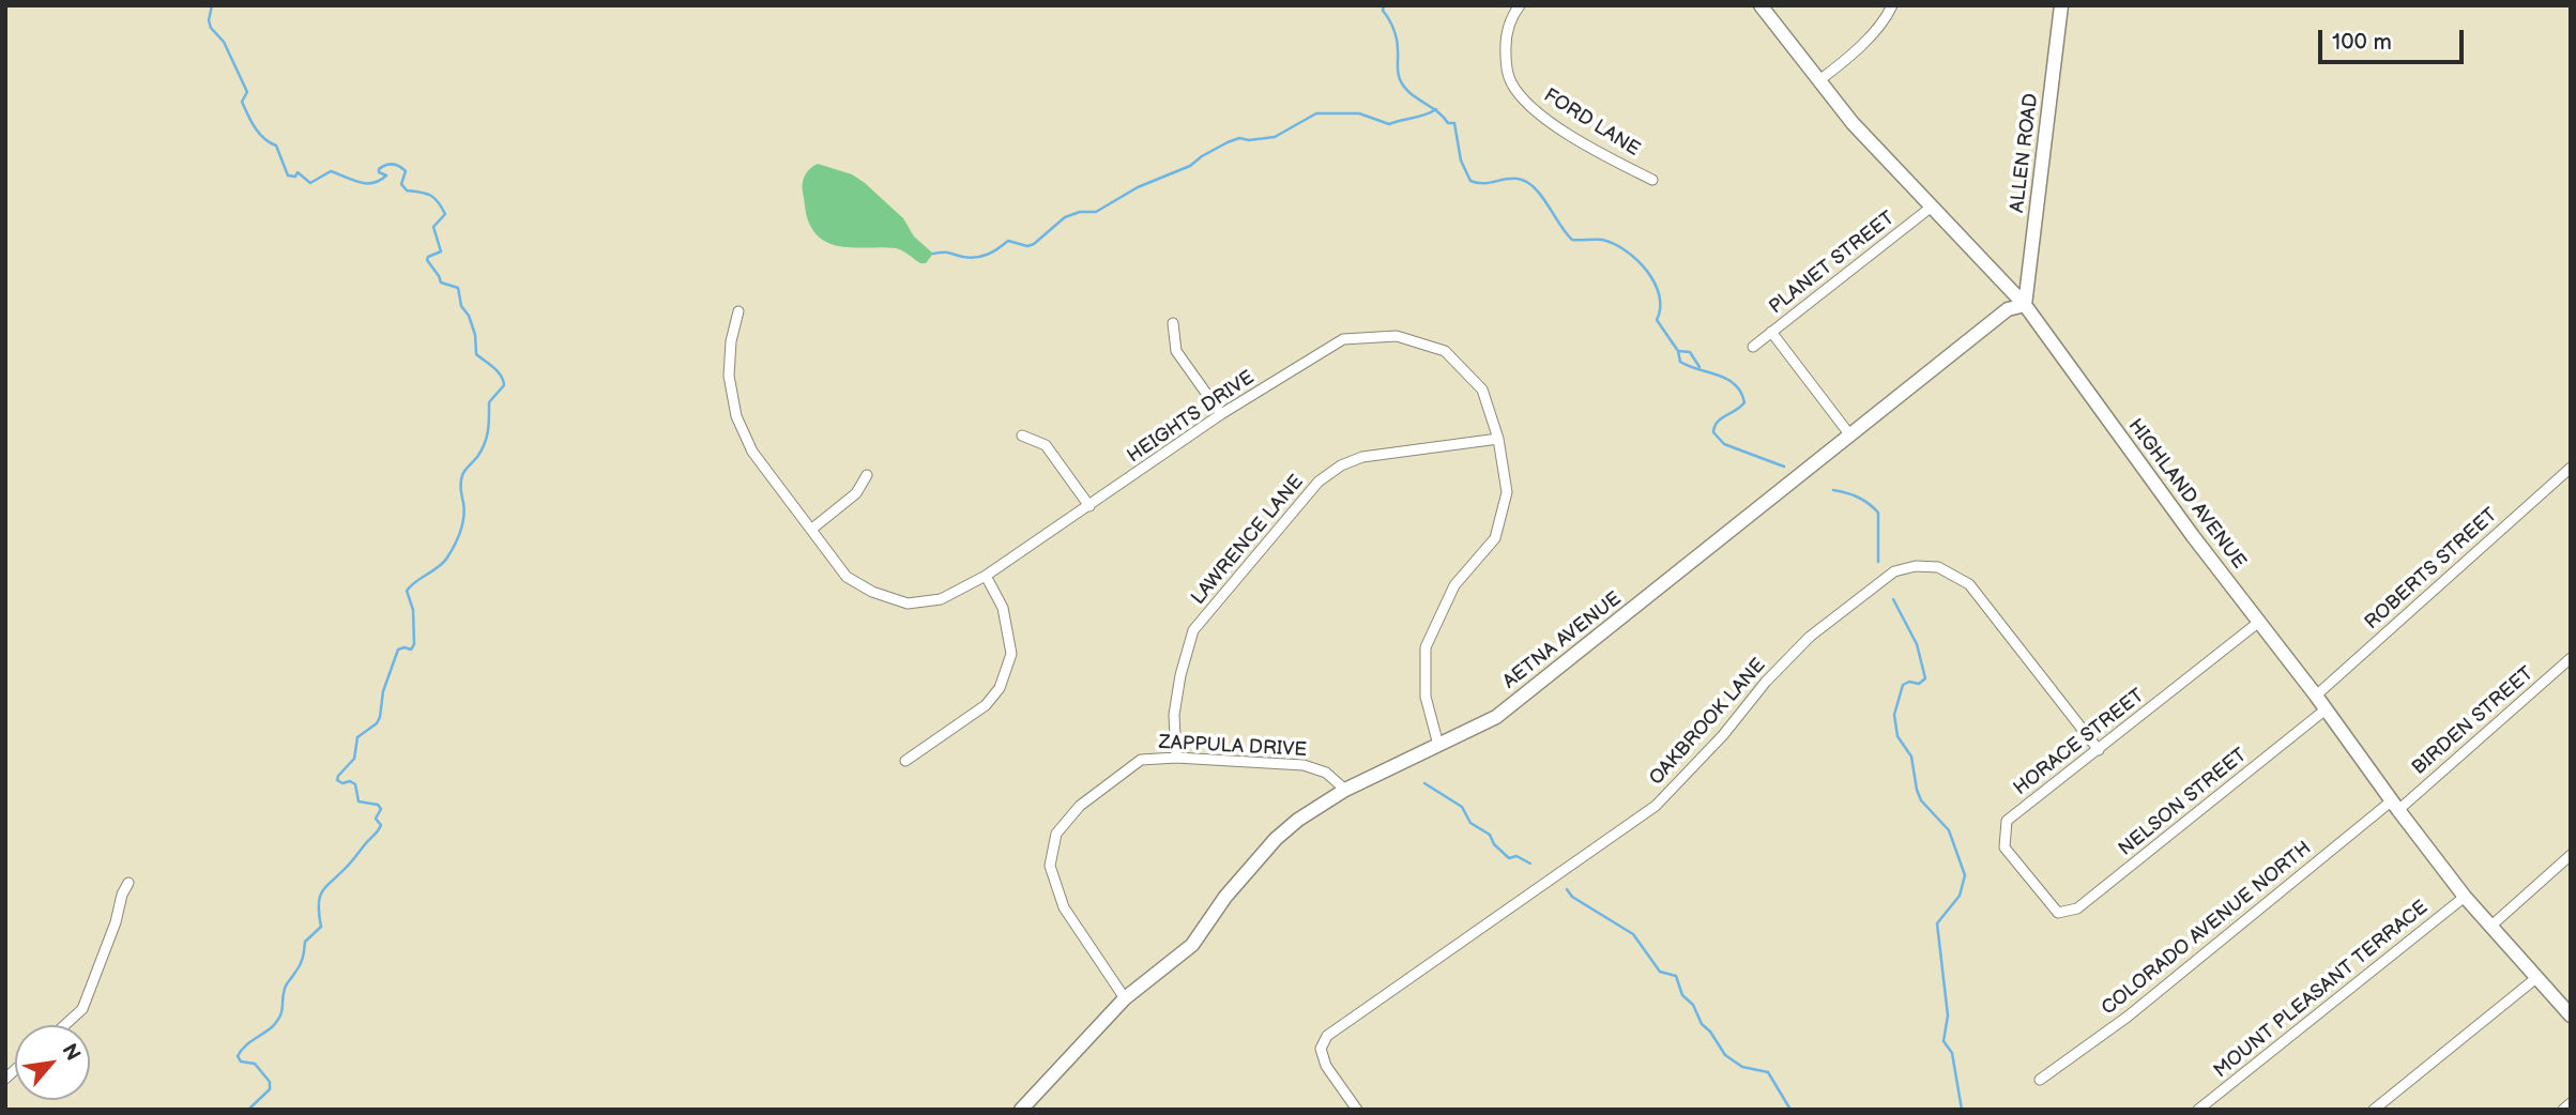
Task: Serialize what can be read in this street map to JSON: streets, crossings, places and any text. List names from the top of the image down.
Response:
{
  "streets": {
    "street": [
      "FORD LANE",
      "ALLEN ROAD",
      "PLANET STREET",
      "HEIGHTS DRIVE",
      "HIGHLAND AVENUE",
      "LAWRENCE LANE",
      "ROBERTS STREET",
      "AETNA AVENUE",
      "BIRDEN STREET",
      "OAKBROOK LANE",
      "HORACE STREET",
      "ZAPPULA DRIVE",
      "NELSON STREET",
      "COLORADO AVENUE NORTH",
      "MOUNT PLEASANT TERRACE"
    ]
  },
  "crossings": [
    ["ALLEN ROAD", "HIGHLAND AVENUE"],
    ["ALLEN ROAD", "AETNA AVENUE"],
    ["PLANET STREET", "HIGHLAND AVENUE"],
    ["HEIGHTS DRIVE", "LAWRENCE LANE"],
    ["HEIGHTS DRIVE", "AETNA AVENUE"],
    ["HIGHLAND AVENUE", "ROBERTS STREET"],
    ["HIGHLAND AVENUE", "AETNA AVENUE"],
    ["HIGHLAND AVENUE", "BIRDEN STREET"],
    ["HIGHLAND AVENUE", "HORACE STREET"],
    ["HIGHLAND AVENUE", "NELSON STREET"],
    ["HIGHLAND AVENUE", "COLORADO AVENUE NORTH"],
    ["HIGHLAND AVENUE", "MOUNT PLEASANT TERRACE"],
    ["LAWRENCE LANE", "ZAPPULA DRIVE"],
    ["AETNA AVENUE", "ZAPPULA DRIVE"],
    ["BIRDEN STREET", "COLORADO AVENUE NORTH"],
    ["OAKBROOK LANE", "HORACE STREET"],
    ["HORACE STREET", "NELSON STREET"]
  ],
  "scale_bar": "100 m",
  "north": "top right"
}
